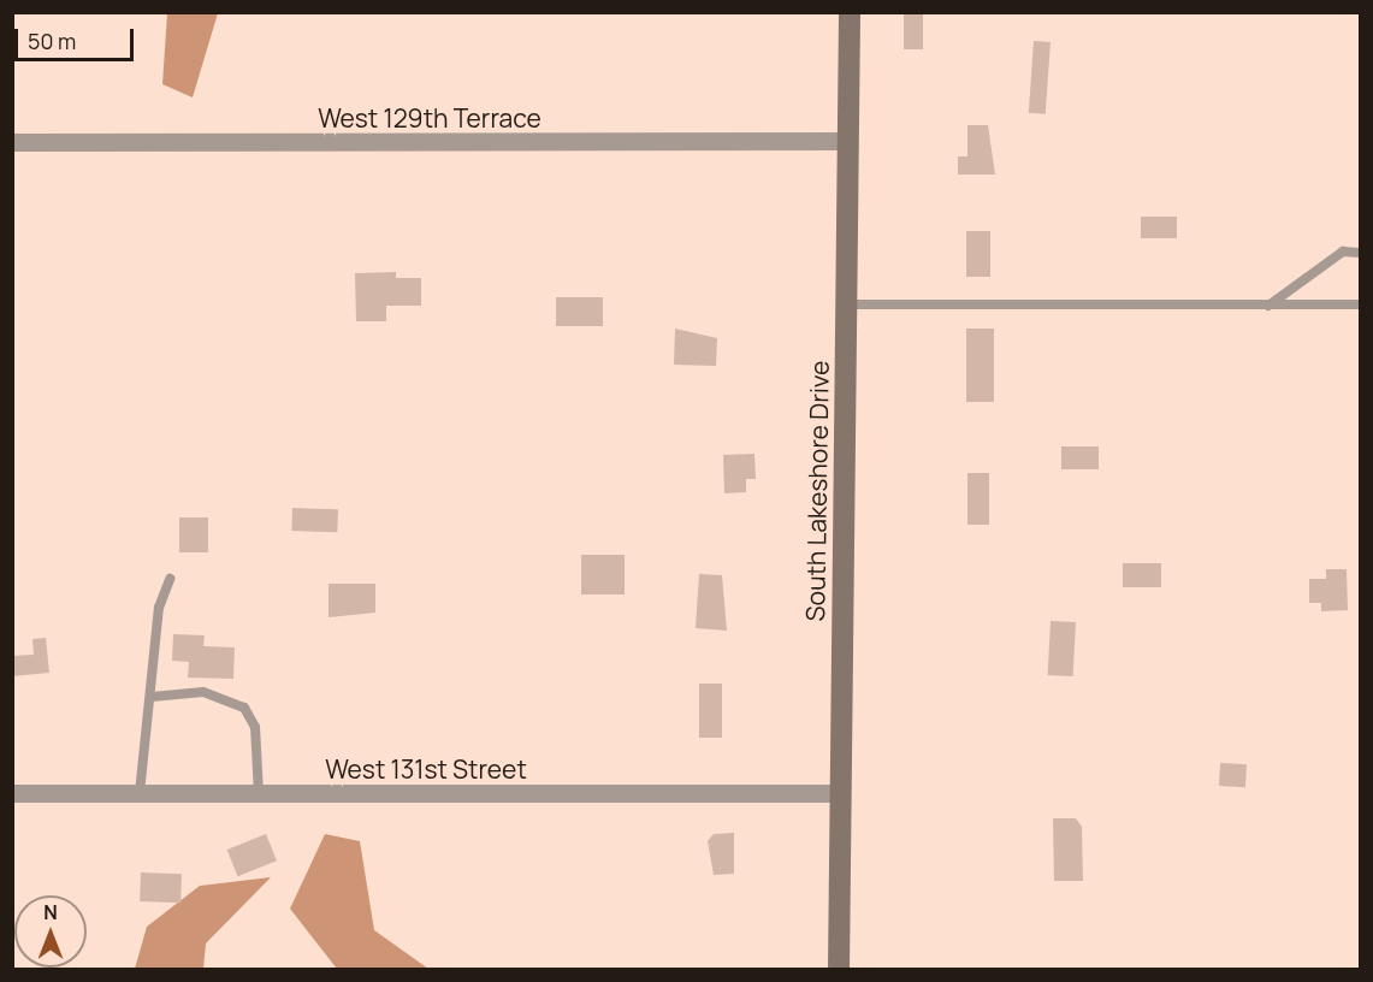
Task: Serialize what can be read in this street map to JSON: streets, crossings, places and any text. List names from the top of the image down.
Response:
{
  "streets": {
    "street": ["West 129th Terrace", "South Lakeshore Drive", "West 131st Street"]
  },
  "crossings": [
    ["West 129th Terrace", "South Lakeshore Drive"],
    ["South Lakeshore Drive", "West 131st Street"]
  ],
  "scale_bar": "50 m",
  "north": "top"
}
